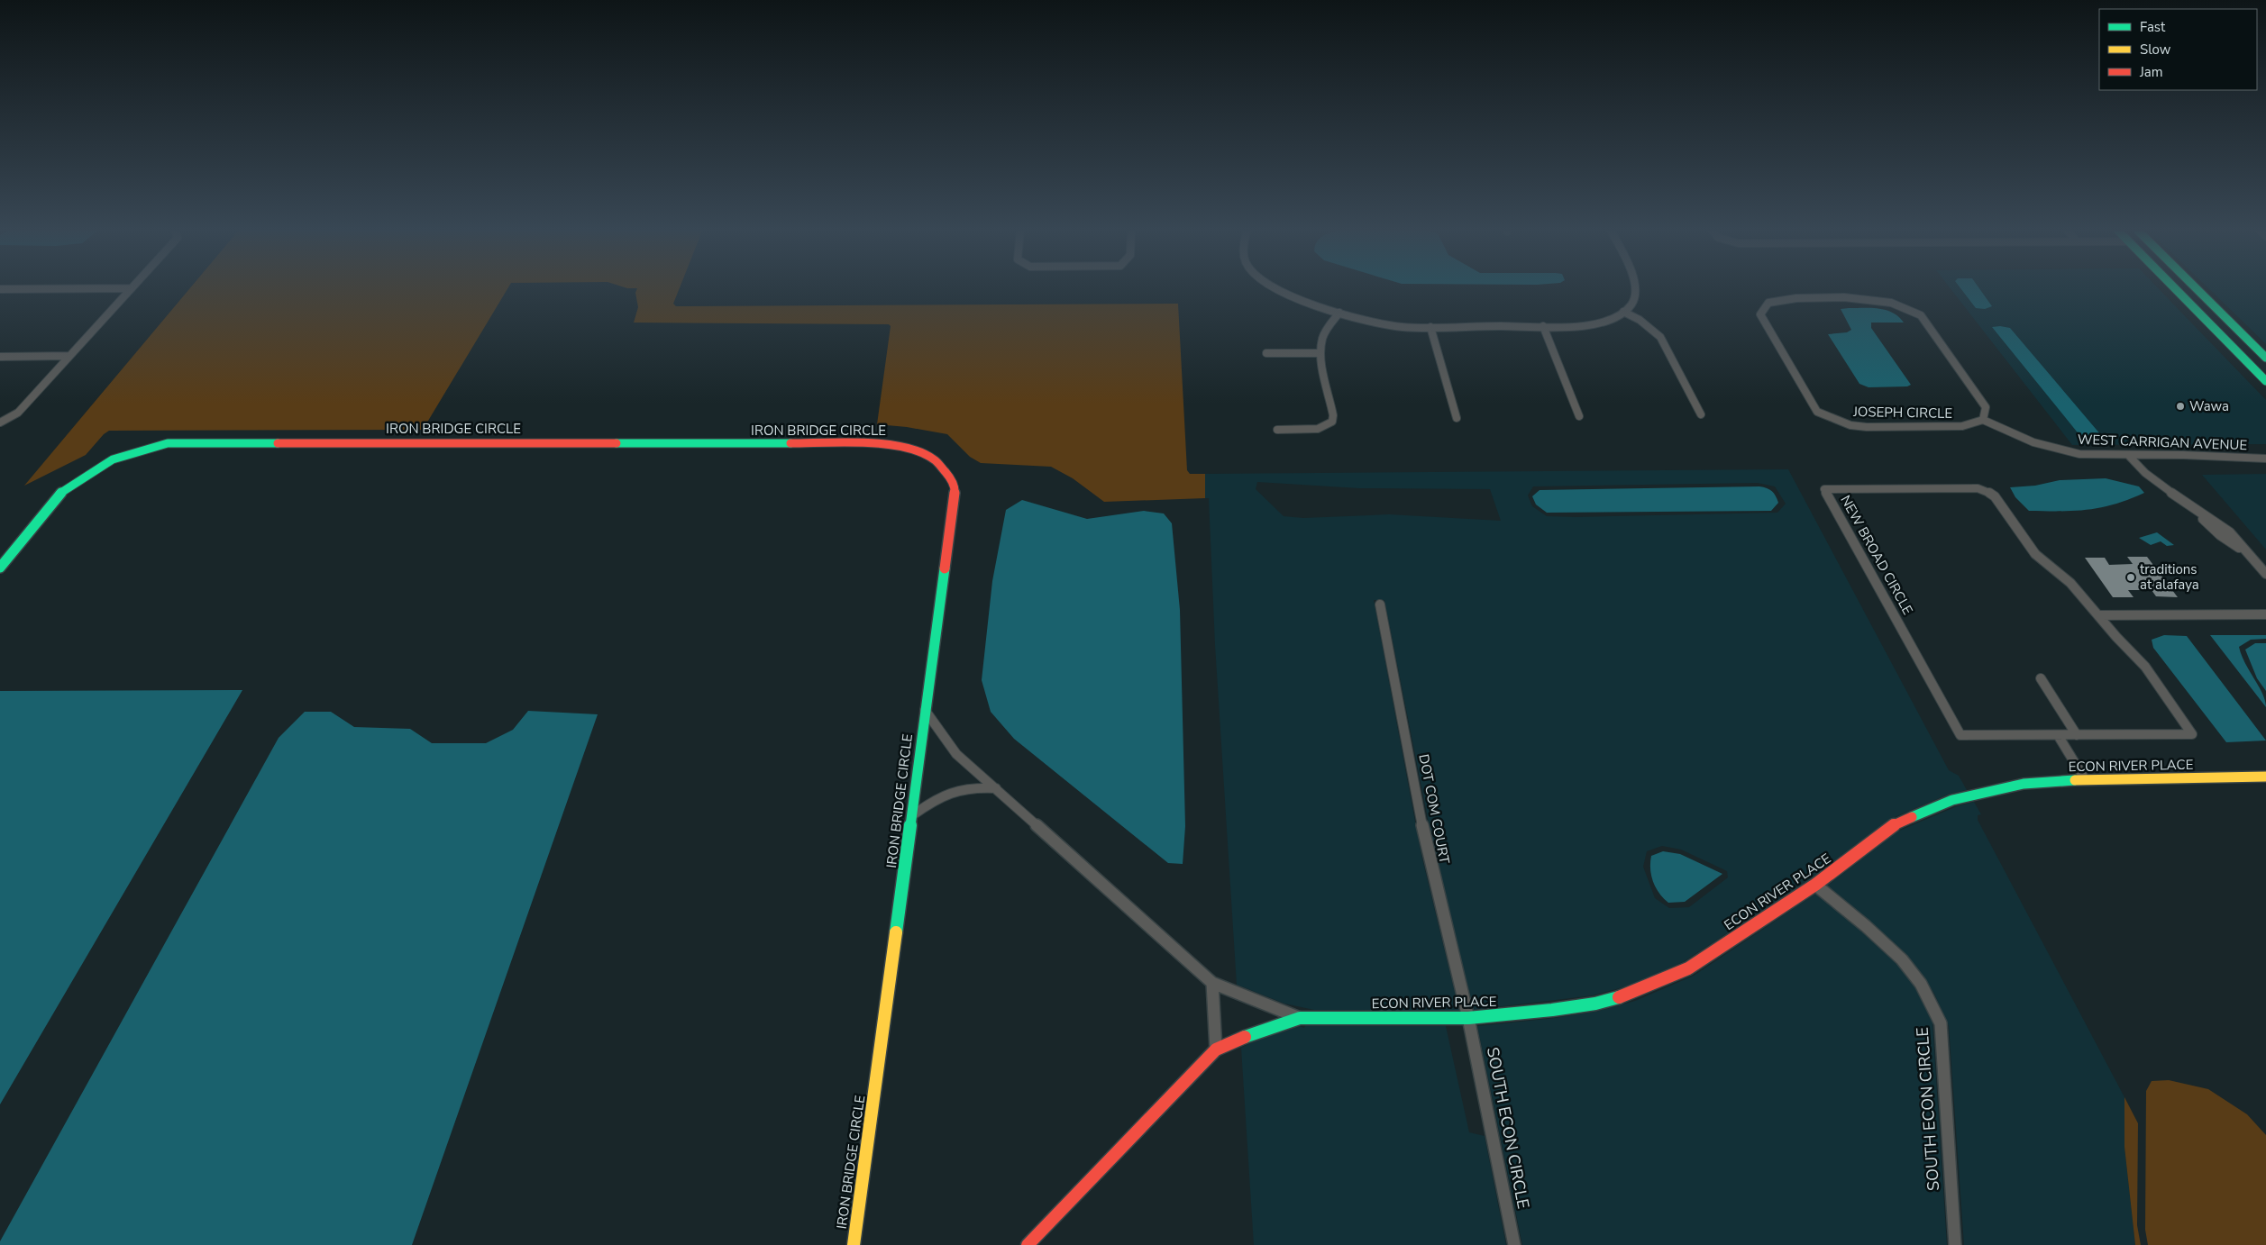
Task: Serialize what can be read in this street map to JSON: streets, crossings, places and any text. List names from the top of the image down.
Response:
{
  "streets": {
    "street": [
      "JOSEPH CIRCLE",
      "IRON BRIDGE CIRCLE",
      "WEST CARRIGAN AVENUE",
      "NEW BROAD CIRCLE",
      "ECON RIVER PLACE",
      "DOT COM COURT",
      "SOUTH ECON CIRCLE"
    ]
  },
  "crossings": [
    ["JOSEPH CIRCLE", "WEST CARRIGAN AVENUE"],
    ["ECON RIVER PLACE", "DOT COM COURT"],
    ["ECON RIVER PLACE", "SOUTH ECON CIRCLE"],
    ["DOT COM COURT", "SOUTH ECON CIRCLE"]
  ],
  "places": ["Wawa", "traditions at alafaya"],
  "legend": ["Fast", "Slow", "Jam"]
}
